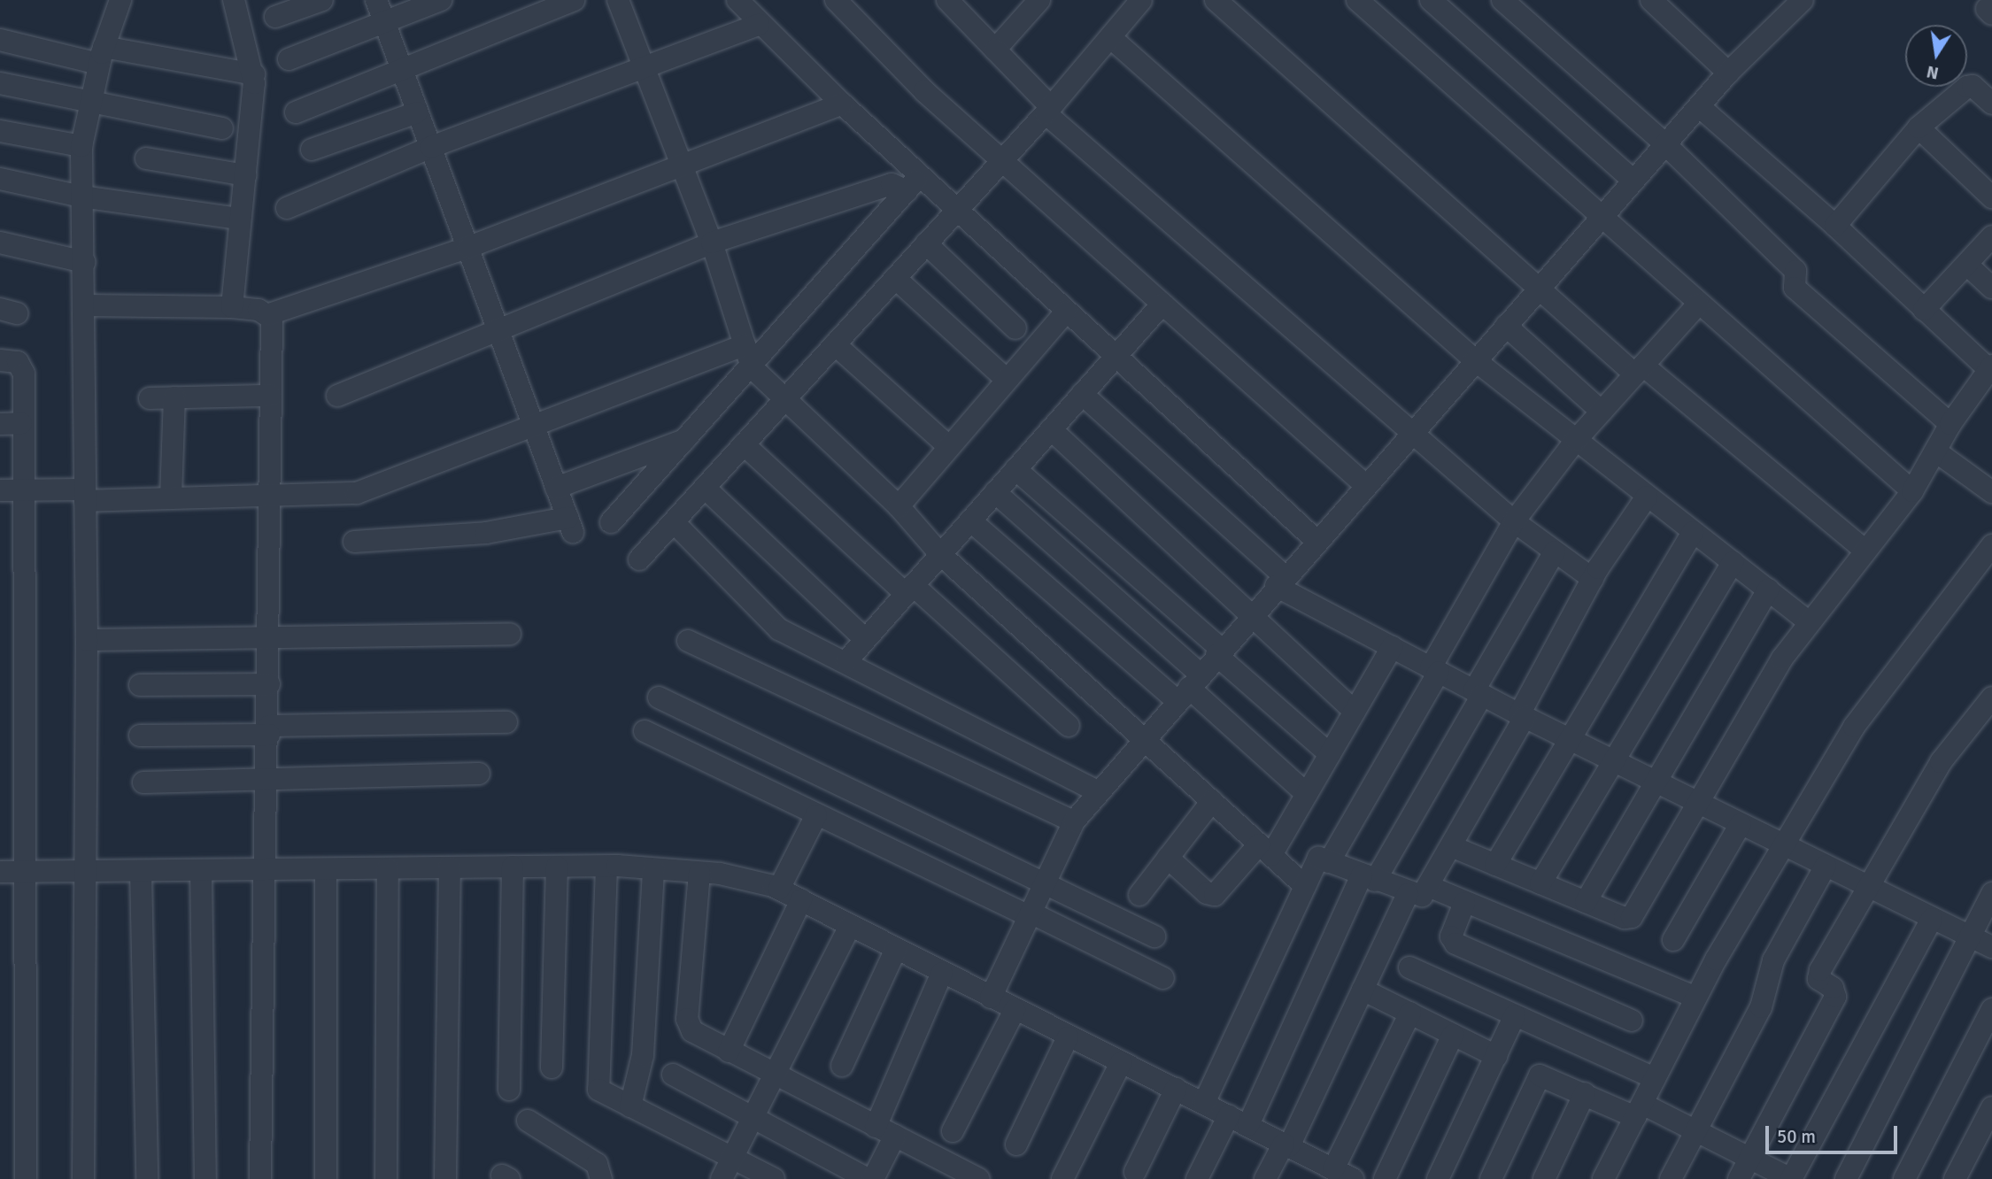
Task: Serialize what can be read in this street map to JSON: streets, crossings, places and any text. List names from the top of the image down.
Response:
{
  "scale_bar": "50 m",
  "north": "bottom"
}
